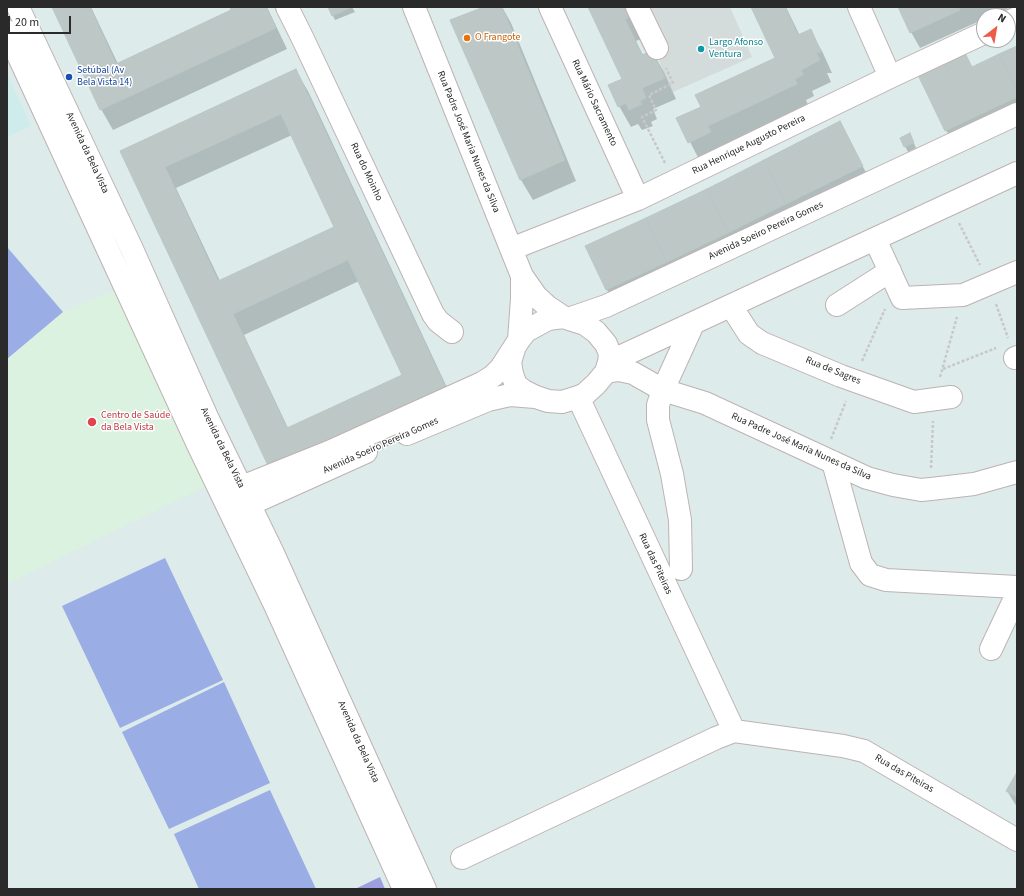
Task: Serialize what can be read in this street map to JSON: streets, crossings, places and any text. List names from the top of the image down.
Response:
{
  "streets": {
    "street": [
      "Rua Mário Sacramento",
      "Rua Padre José Maria Nunes da Silva",
      "Rua Henrique Augusto Pereira",
      "Avenida da Bela Vista",
      "Rua do Moinho",
      "Avenida Soeiro Pereira Gomes",
      "Rua de Sagres",
      "Rua das Piteiras"
    ]
  },
  "crossings": [
    ["Rua Mário Sacramento", "Rua Henrique Augusto Pereira"],
    ["Rua Padre José Maria Nunes da Silva", "Rua Henrique Augusto Pereira"],
    ["Rua Padre José Maria Nunes da Silva", "Avenida Soeiro Pereira Gomes"],
    ["Rua Padre José Maria Nunes da Silva", "Rua das Piteiras"],
    ["Avenida da Bela Vista", "Avenida Soeiro Pereira Gomes"],
    ["Avenida Soeiro Pereira Gomes", "Rua de Sagres"],
    ["Avenida Soeiro Pereira Gomes", "Rua das Piteiras"]
  ],
  "places": [
    "O Frangote",
    "Largo Afonso Ventura",
    "Setúbal (Av Bela Vista 14)",
    "Centro de Saúde da Bela Vista"
  ],
  "scale_bar": "20 m",
  "north": "top right"
}
